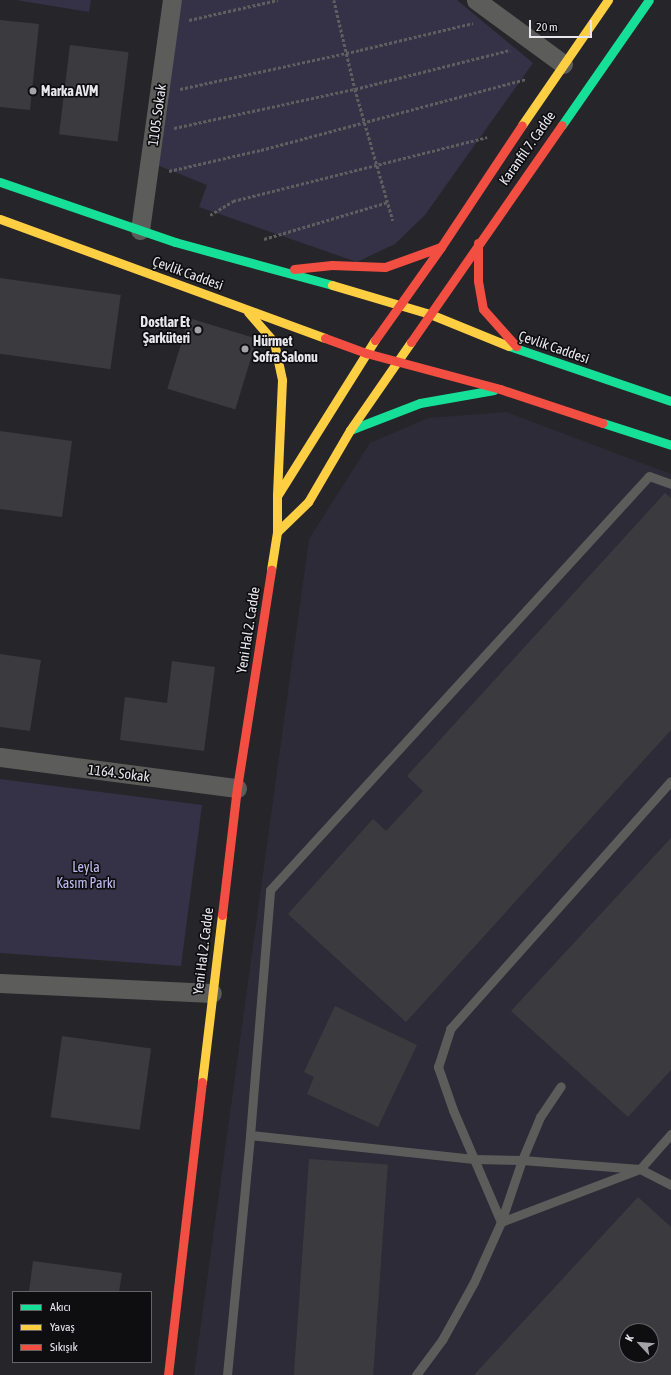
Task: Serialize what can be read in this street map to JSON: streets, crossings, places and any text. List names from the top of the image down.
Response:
{
  "streets": {
    "street": [
      "1105. Sokak",
      "Karanfil 7. Cadde",
      "Çevlik Caddesi",
      "Yeni Hal 2. Cadde",
      "1164. Sokak"
    ]
  },
  "crossings": [
    ["1105. Sokak", "Çevlik Caddesi"],
    ["Karanfil 7. Cadde", "Çevlik Caddesi"],
    ["Karanfil 7. Cadde", "Yeni Hal 2. Cadde"],
    ["Çevlik Caddesi", "Yeni Hal 2. Cadde"],
    ["Yeni Hal 2. Cadde", "1164. Sokak"]
  ],
  "parks": ["Leyla Kasım Parkı"],
  "places": ["Marka AVM", "Dostlar Et Şarküteri", "Hürmet Sofra Salonu"],
  "legend": ["Akıcı", "Yavaş", "Sıkışık"],
  "scale_bar": "20 m",
  "north": "top left"
}
